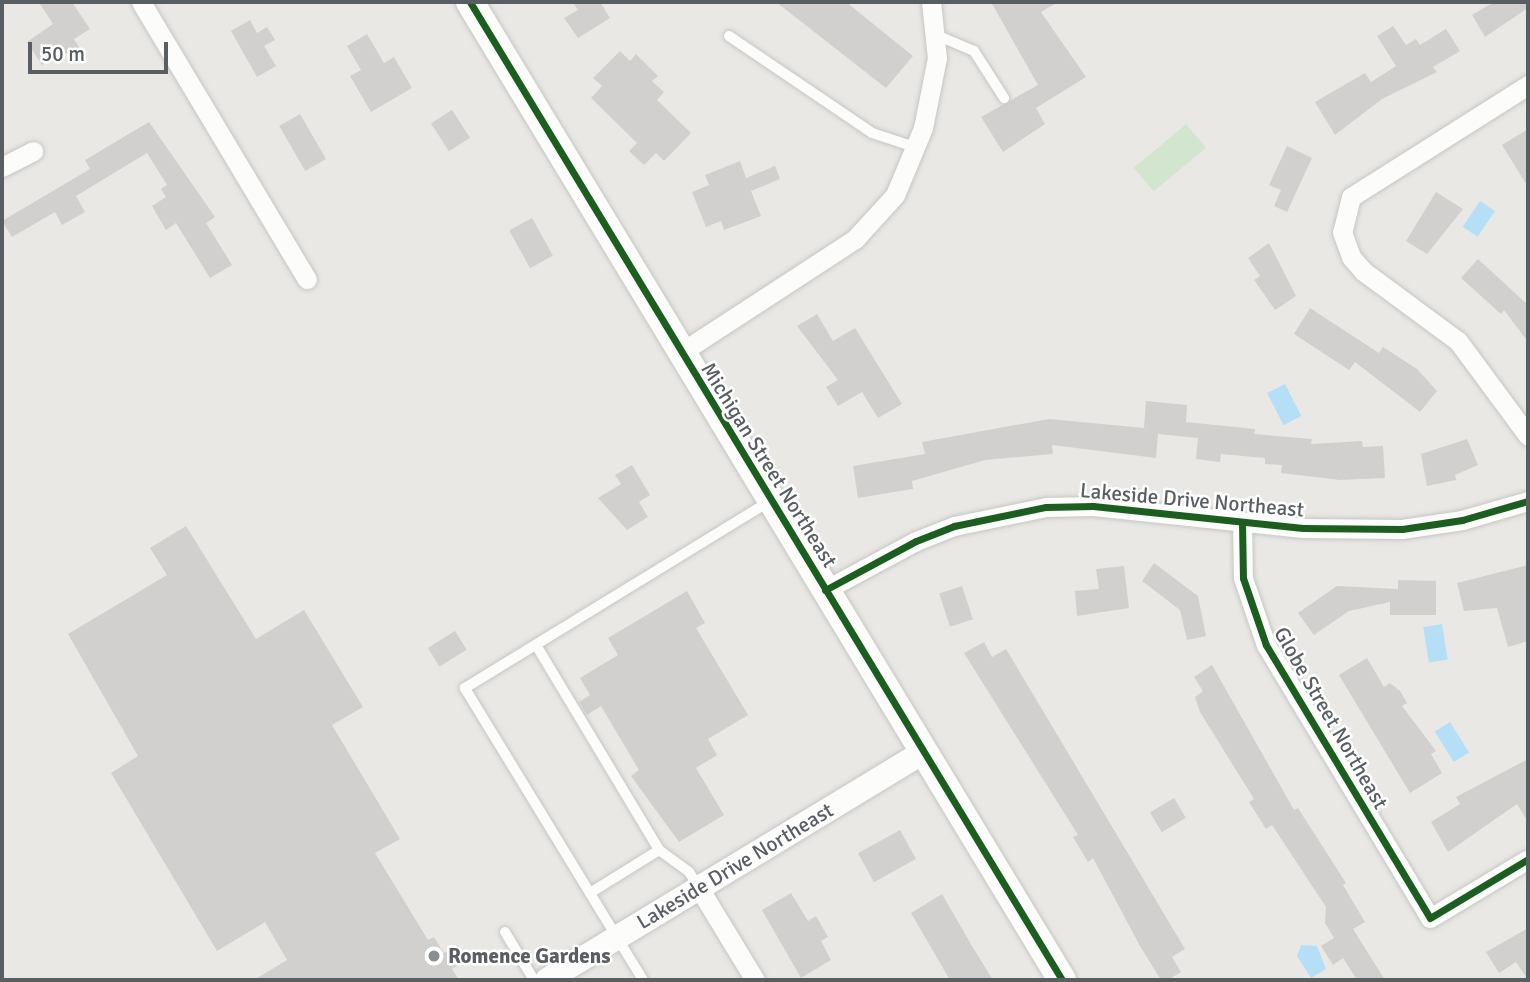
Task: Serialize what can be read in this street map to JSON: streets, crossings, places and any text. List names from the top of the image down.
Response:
{
  "streets": {
    "main road": ["Michigan Street Northeast"],
    "street": ["Lakeside Drive Northeast", "Globe Street Northeast"]
  },
  "crossings": [
    ["Michigan Street Northeast", "Lakeside Drive Northeast"],
    ["Lakeside Drive Northeast", "Globe Street Northeast"]
  ],
  "places": ["Romence Gardens"],
  "scale_bar": "50 m"
}
